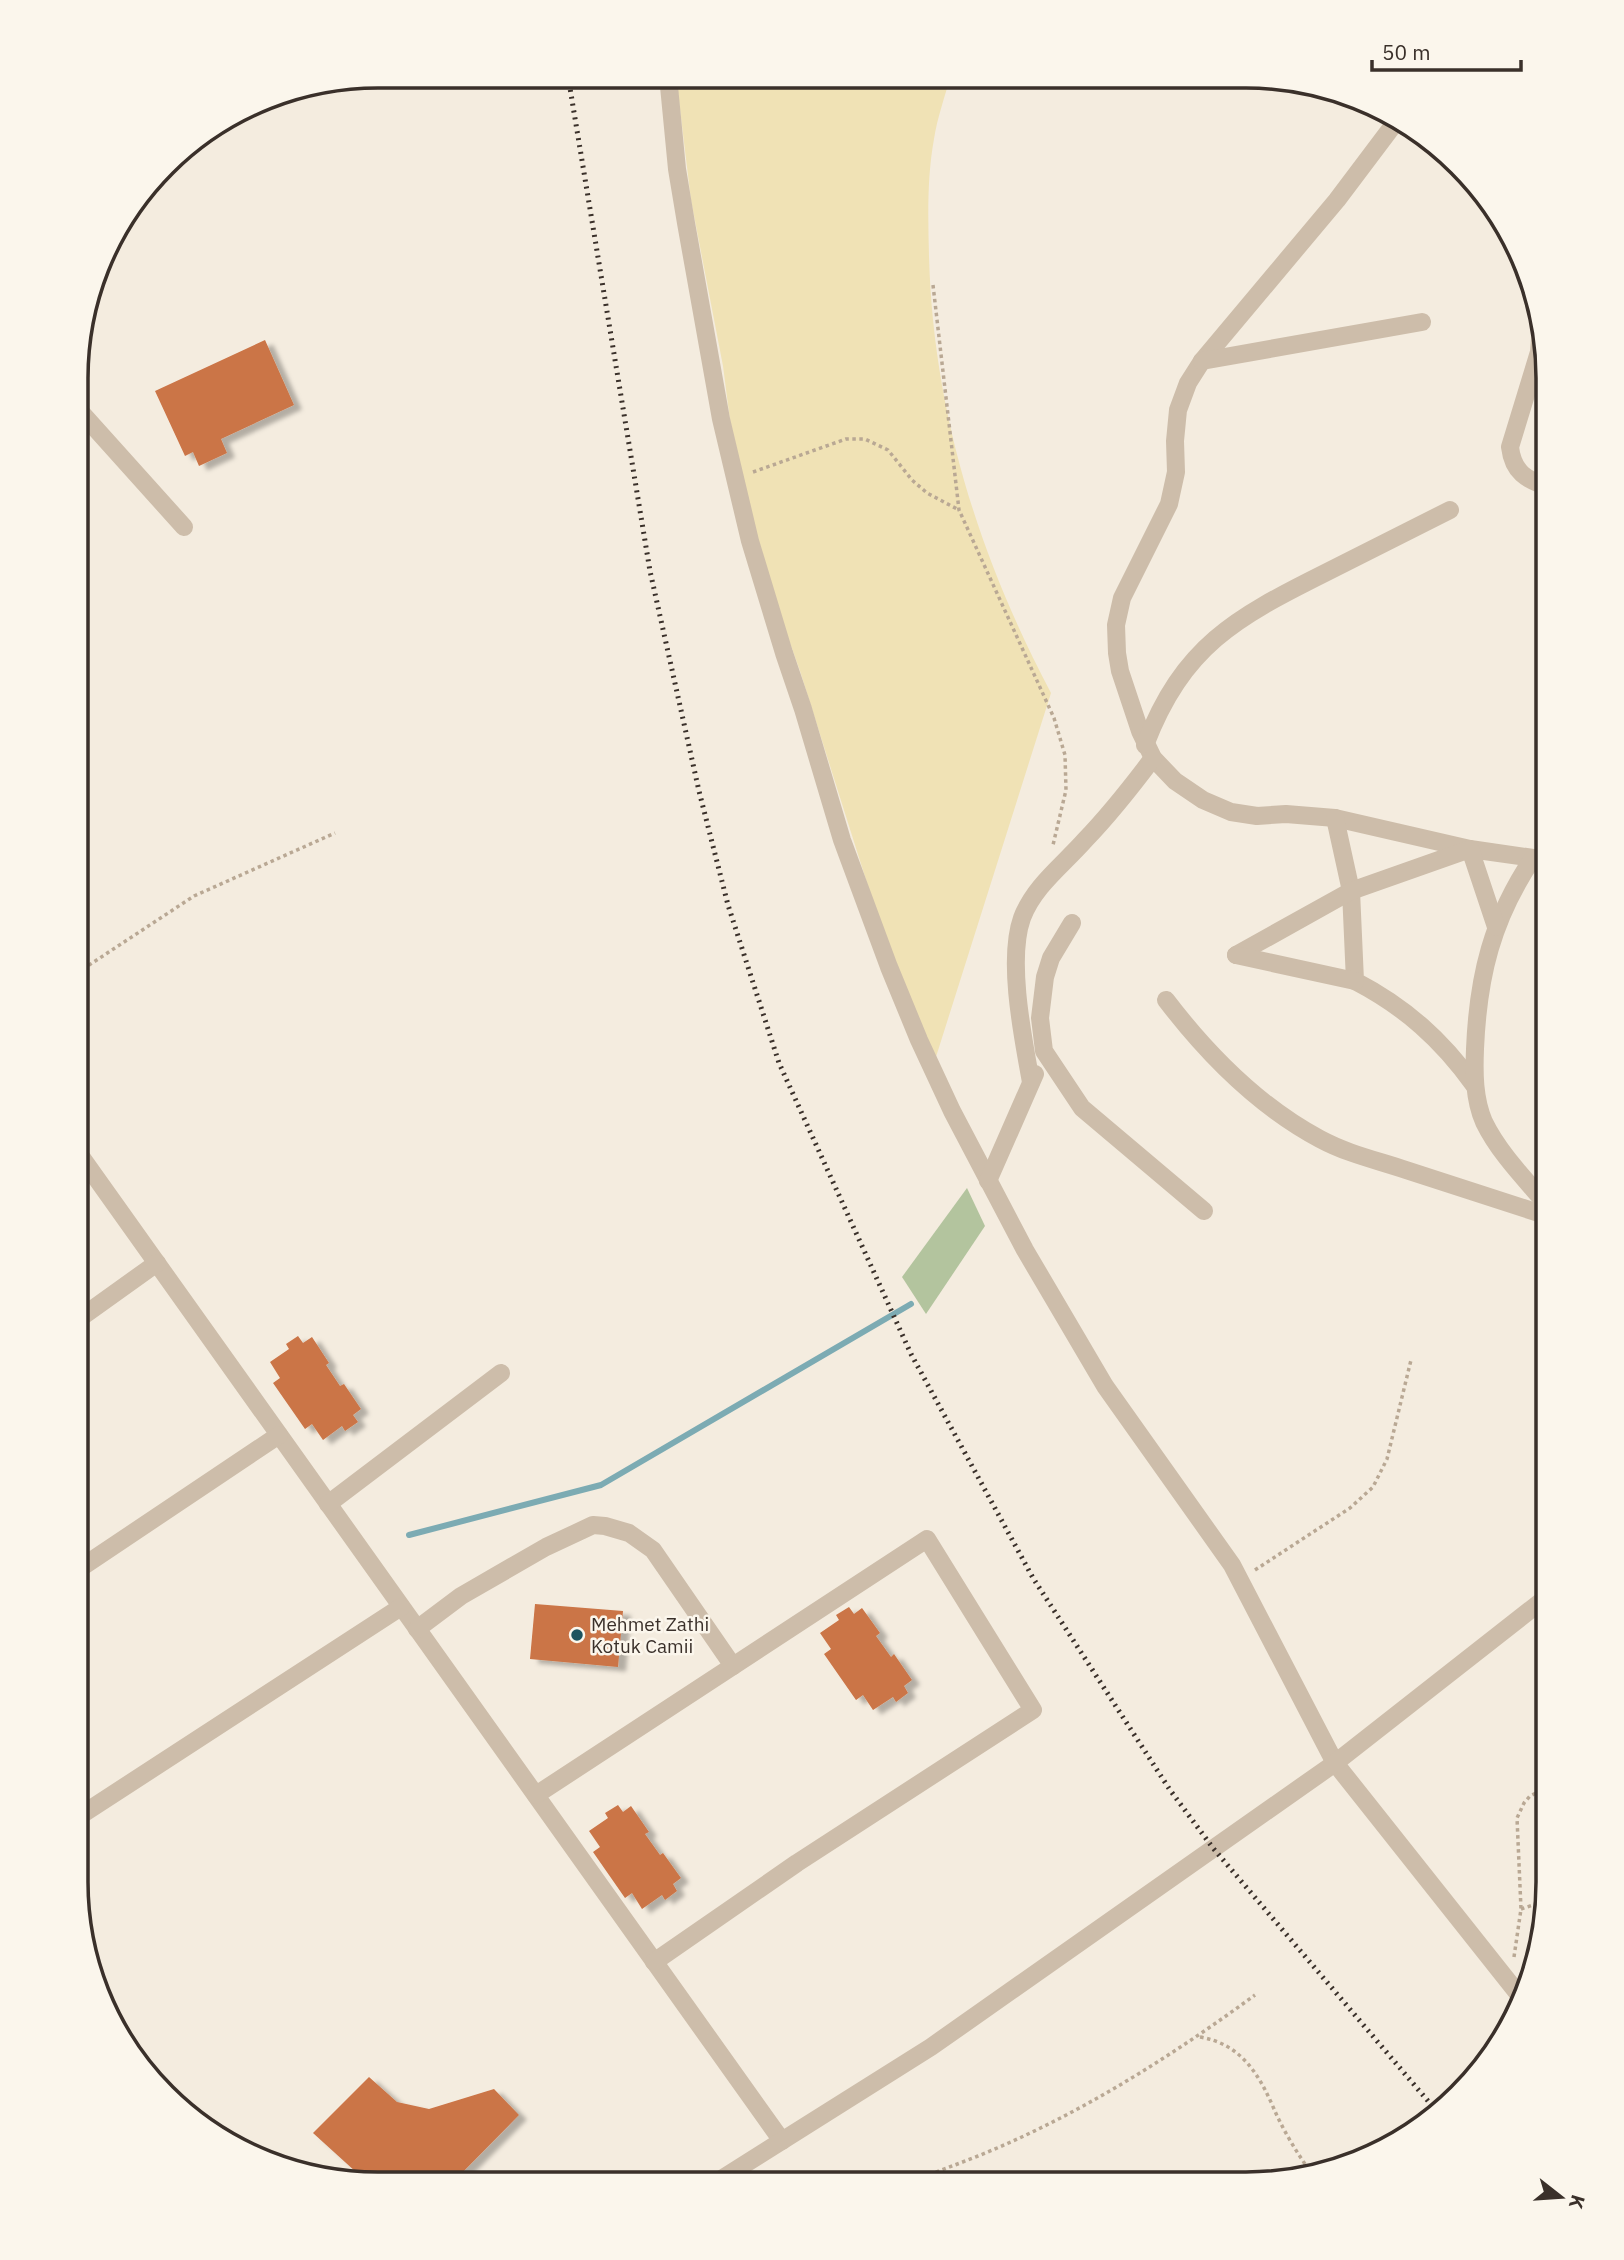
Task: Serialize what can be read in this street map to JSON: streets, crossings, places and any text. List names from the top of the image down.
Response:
{
  "places": ["Mehmet Zathi Kotuk Camii"],
  "scale_bar": "50 m",
  "north": "right"
}
